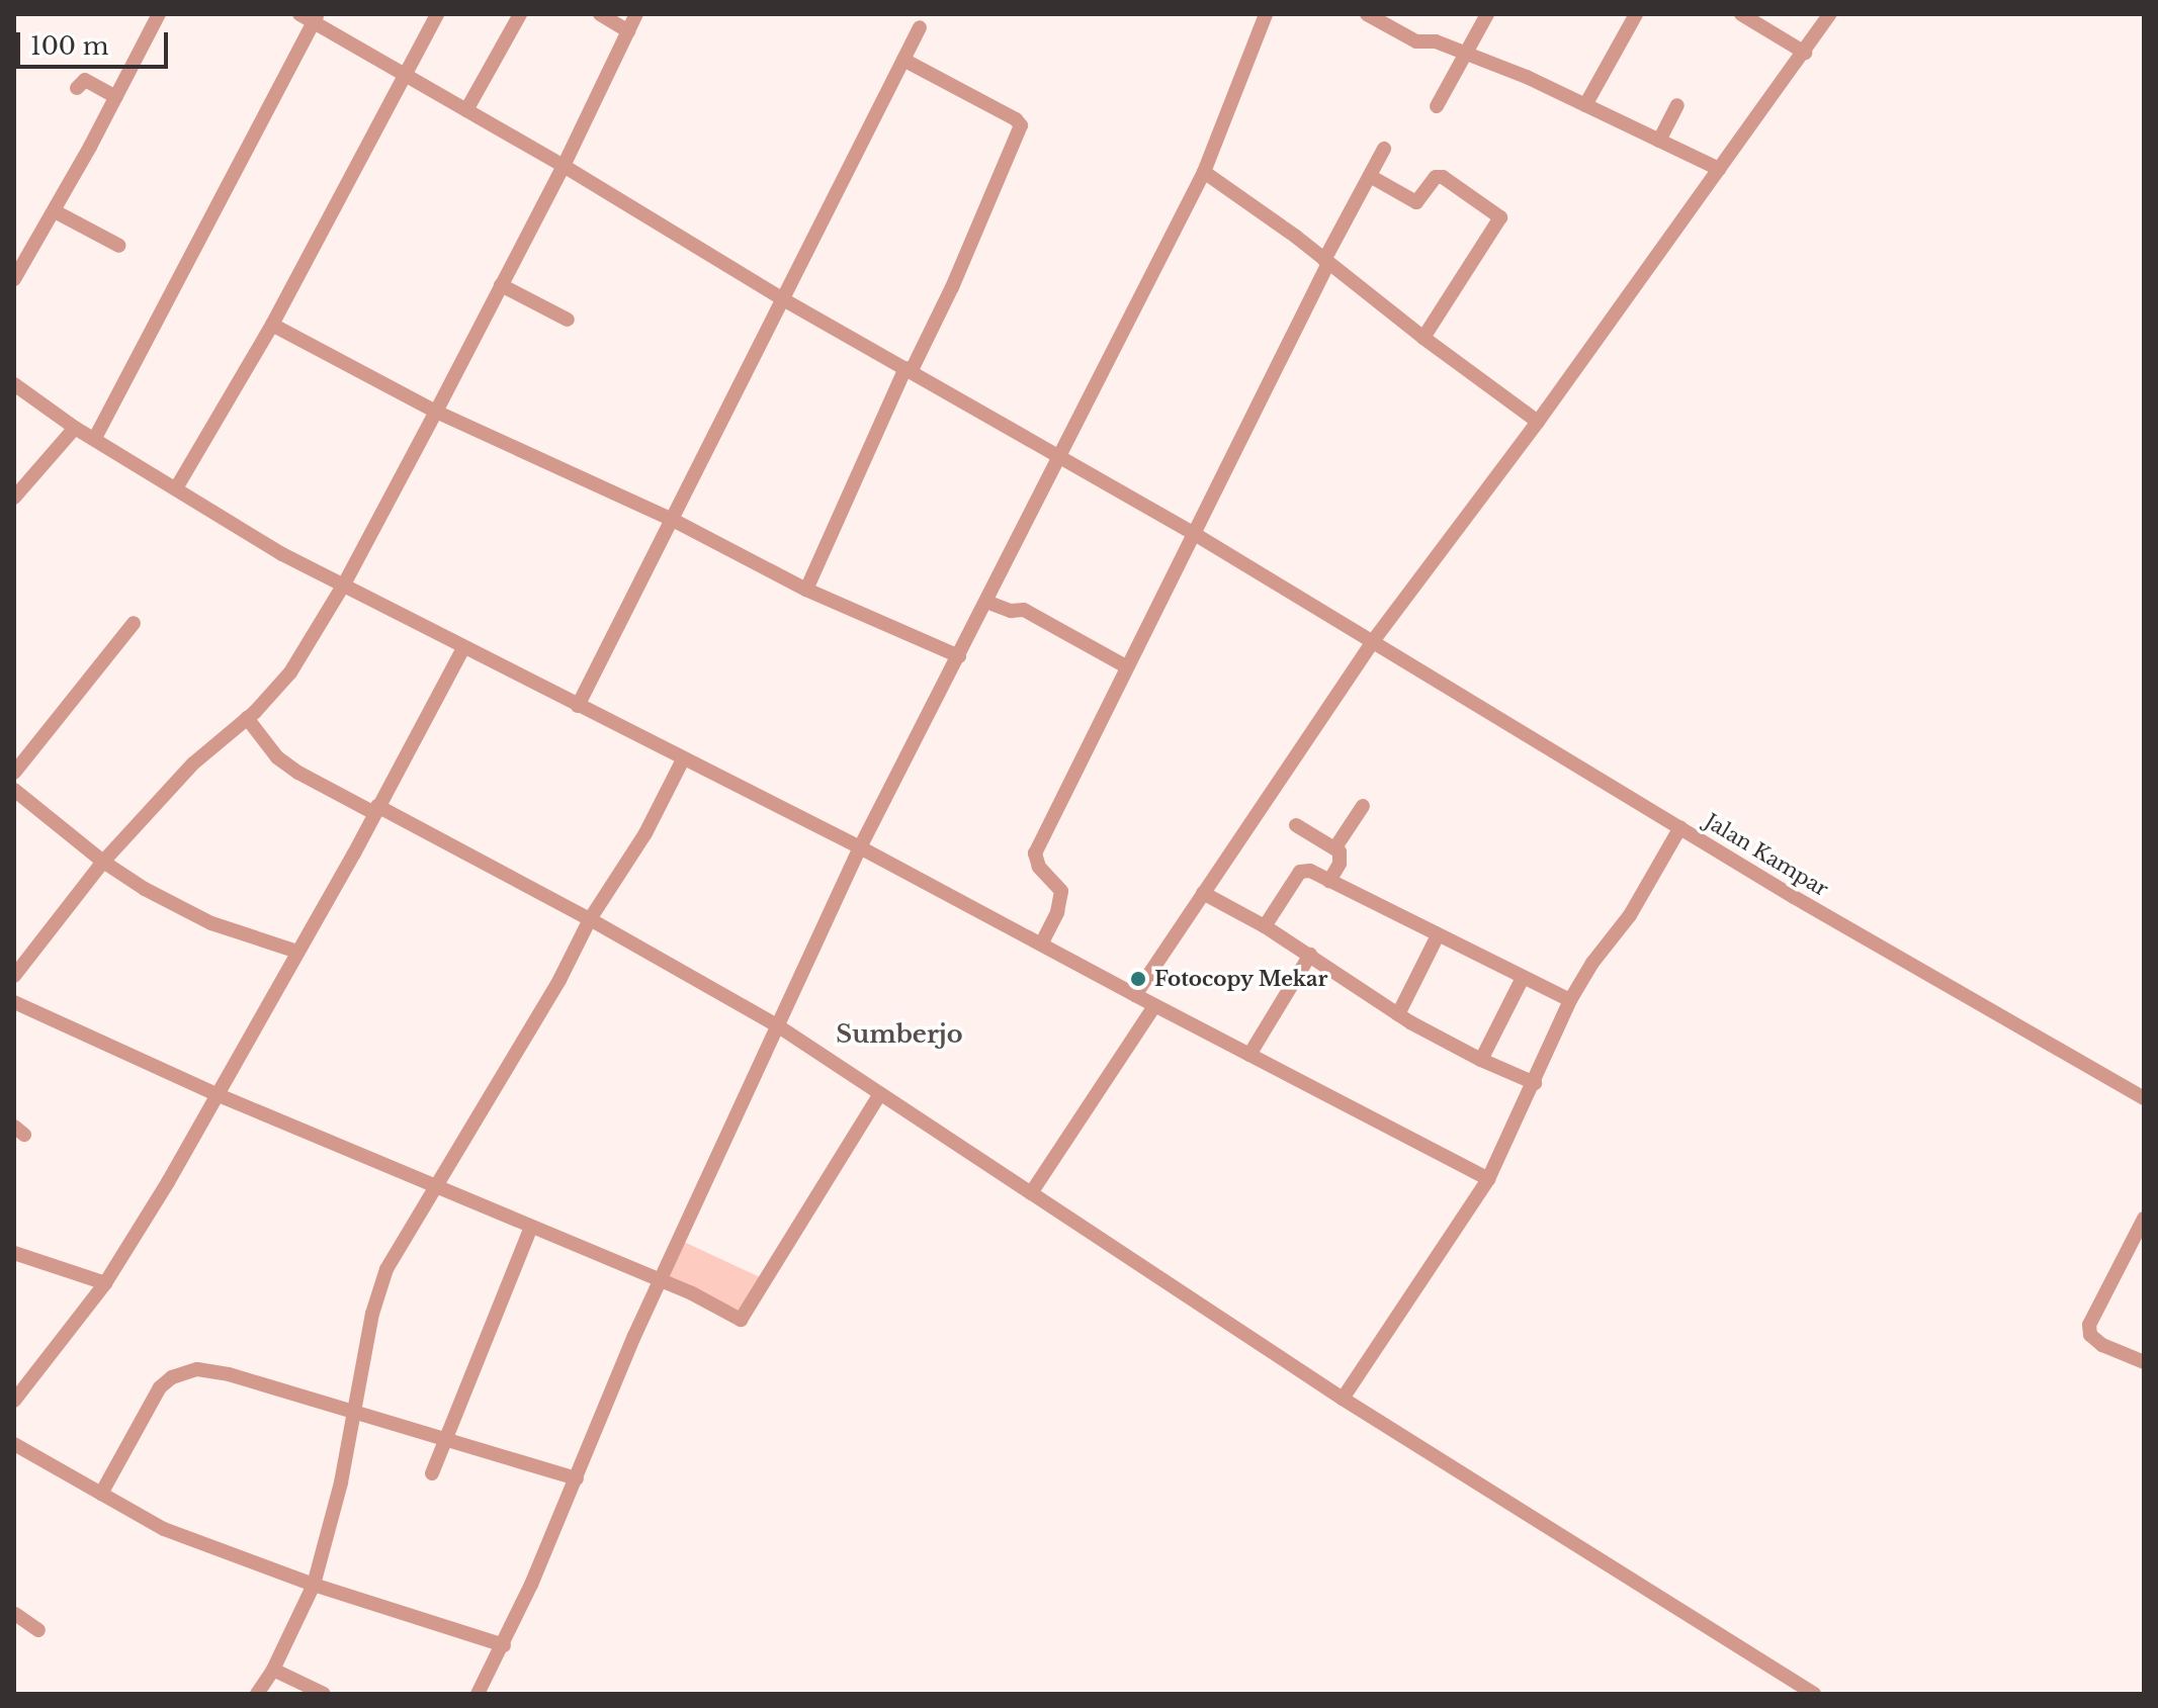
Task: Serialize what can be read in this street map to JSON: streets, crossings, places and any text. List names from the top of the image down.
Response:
{
  "streets": {
    "street": ["Jalan Kampar"]
  },
  "districts": ["Sumberjo"],
  "places": ["Fotocopy Mekar"],
  "scale_bar": "100 m"
}
